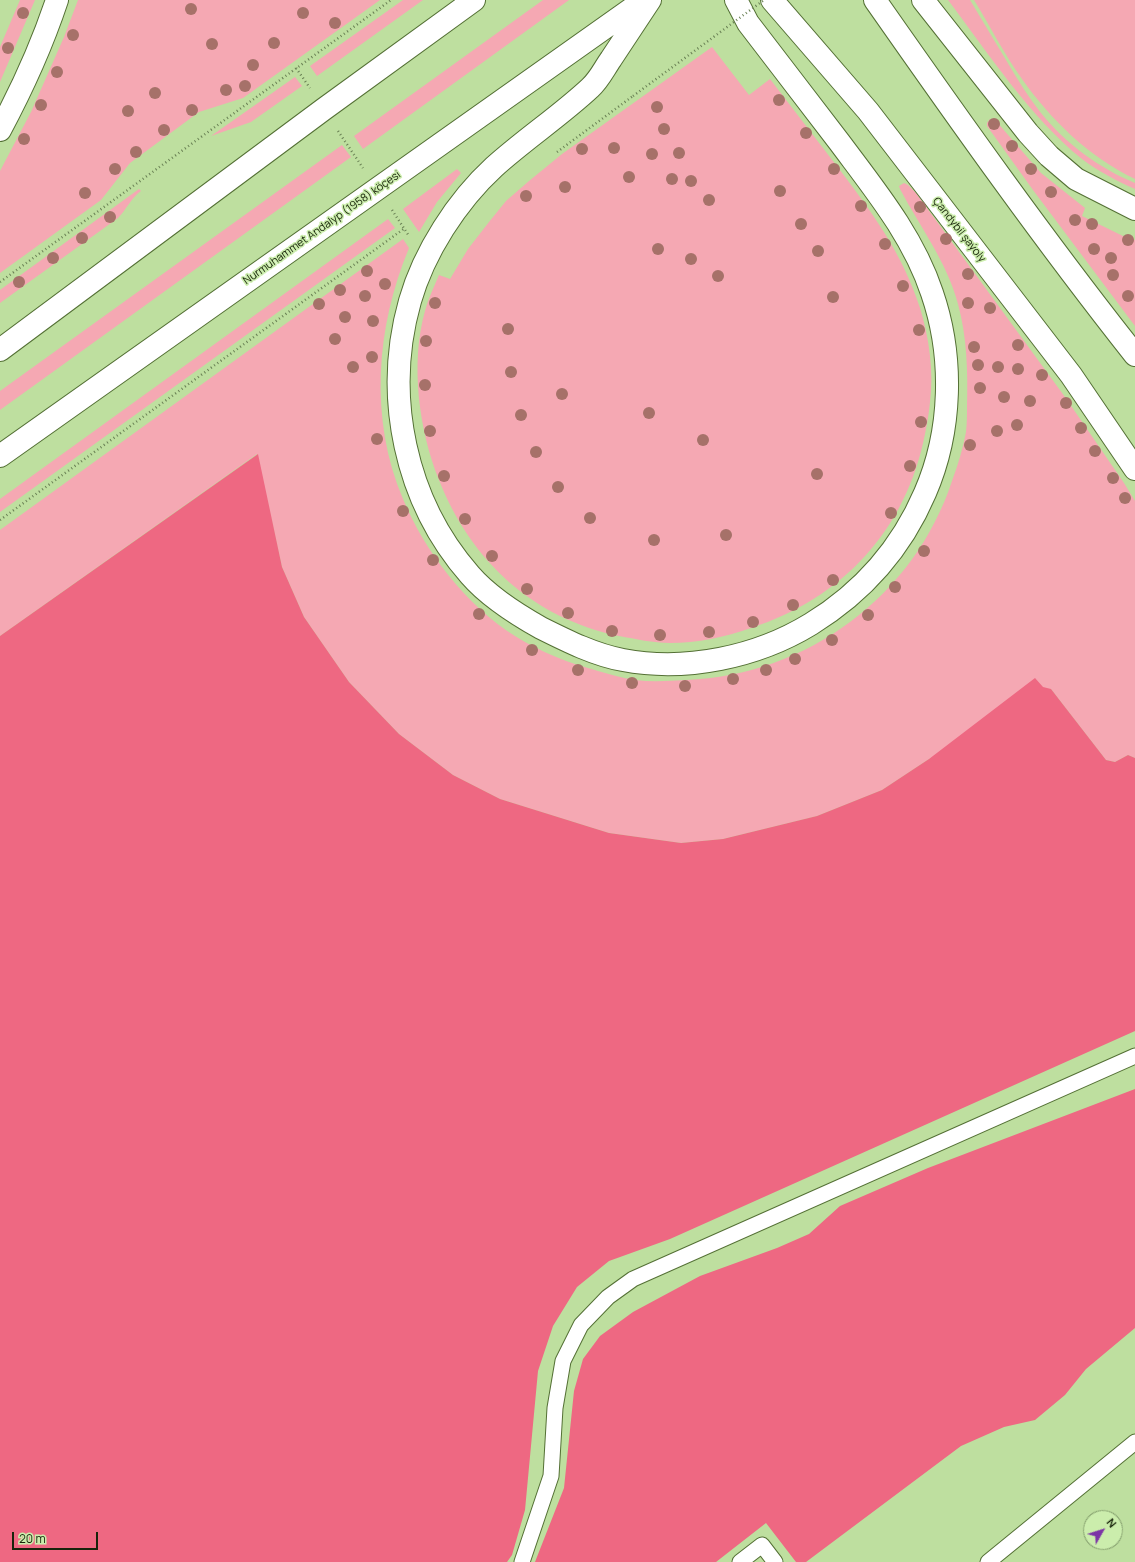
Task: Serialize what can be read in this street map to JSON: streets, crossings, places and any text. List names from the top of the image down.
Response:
{
  "streets": {
    "main road": ["Nurmuhammet Andalyp (1958) köçesi", "Çandybil şaýoly"]
  },
  "scale_bar": "20 m",
  "north": "top right"
}
